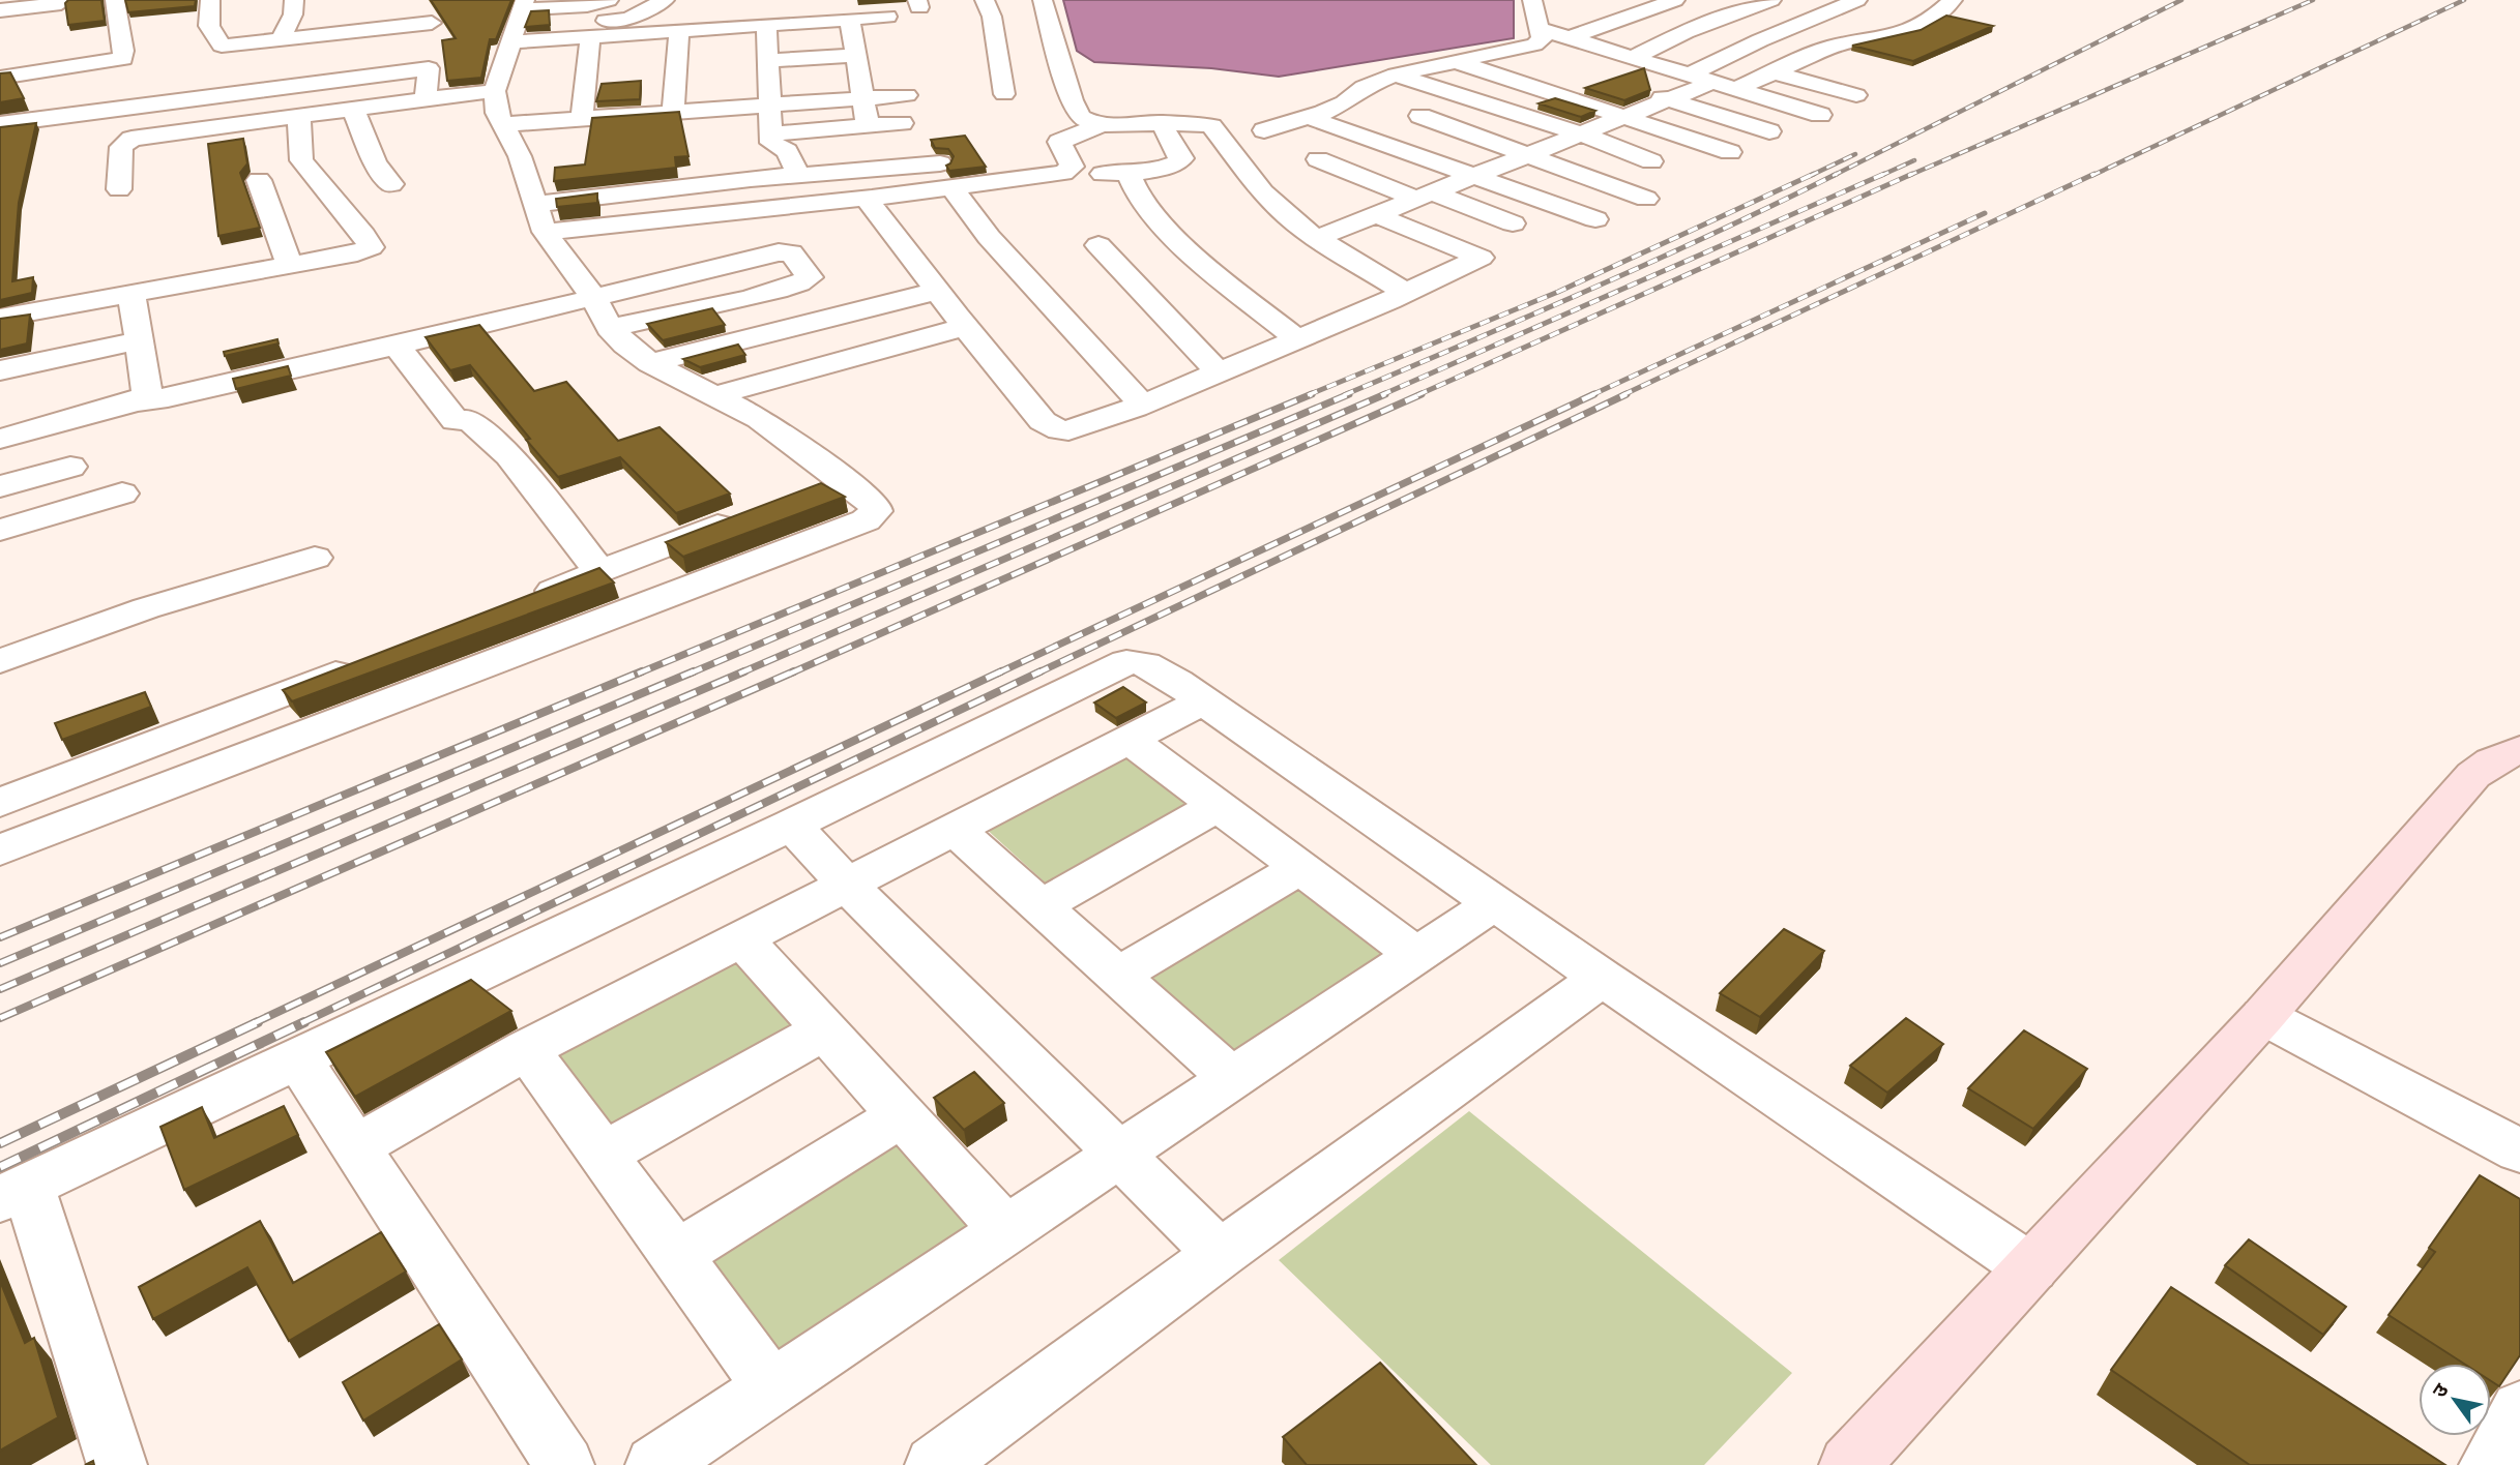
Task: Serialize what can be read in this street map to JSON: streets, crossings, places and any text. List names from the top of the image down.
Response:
{
  "north": "top left"
}
